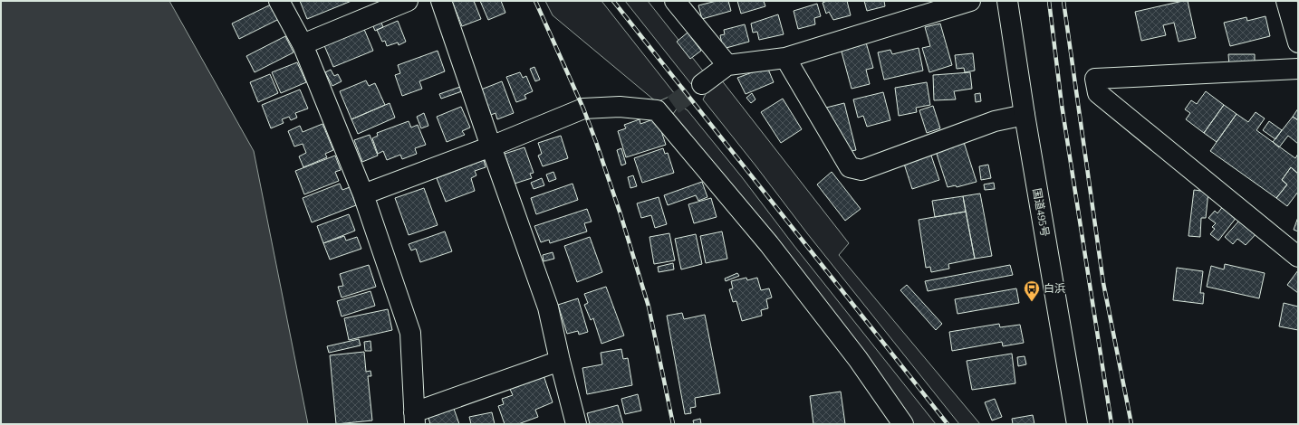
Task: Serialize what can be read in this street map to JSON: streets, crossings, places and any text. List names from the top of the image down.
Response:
{
  "streets": {
    "main road": ["国道495号"]
  },
  "places": {
    "bus stop": ["白浜"]
  }
}
